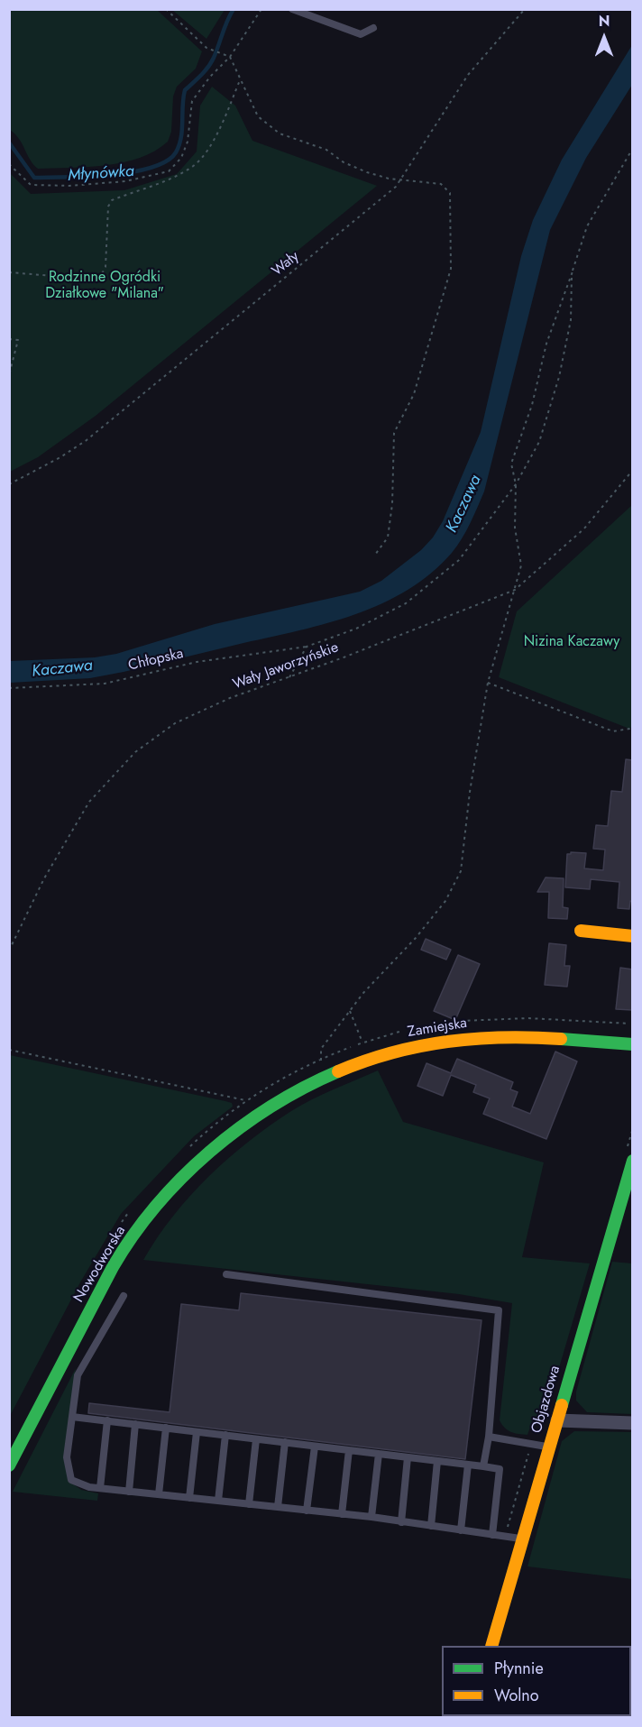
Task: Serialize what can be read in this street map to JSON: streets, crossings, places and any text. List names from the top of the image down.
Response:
{
  "streets": {
    "street": ["Zamiejska", "Nowodworska", "Objazdowa"],
    "path": ["Wały", "Chłopska", "Wały Jaworzyńskie"]
  },
  "crossings": [
    ["Zamiejska", "Nowodworska"]
  ],
  "water": ["Młynówka", "Kaczawa"],
  "parks": ["Rodzinne Ogródki Działkowe \"Milana\"", "Nizina Kaczawy"],
  "legend": ["Płynnie", "Wolno"],
  "north": "top"
}
